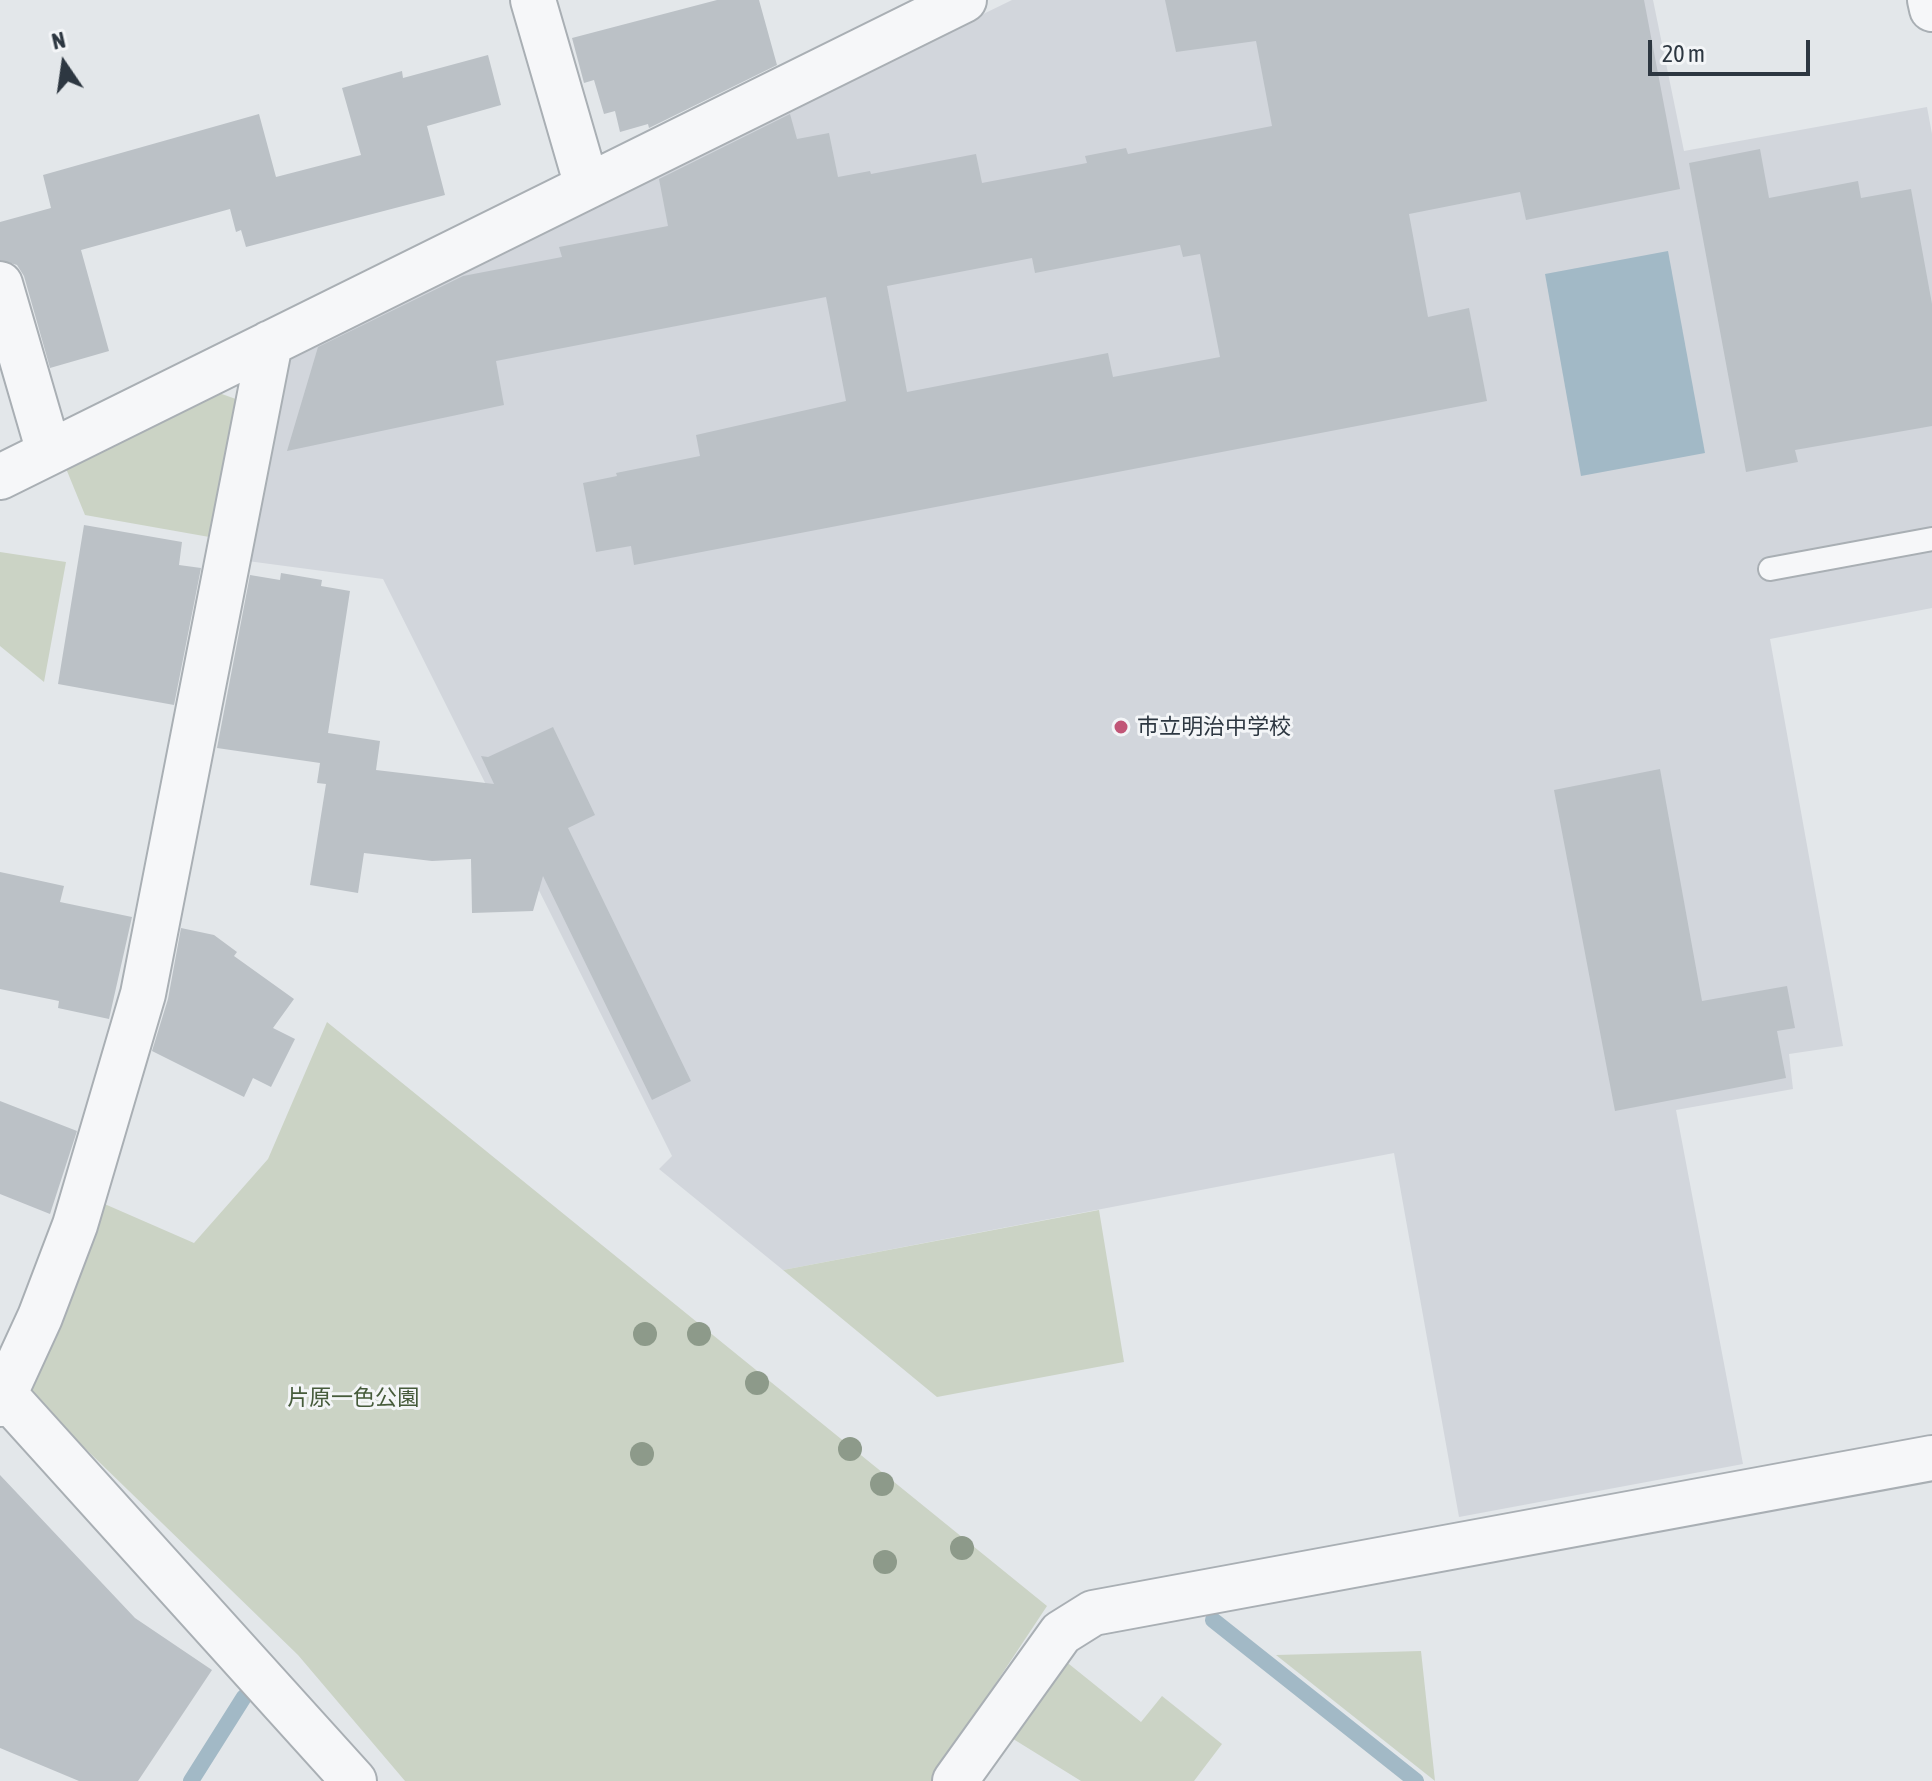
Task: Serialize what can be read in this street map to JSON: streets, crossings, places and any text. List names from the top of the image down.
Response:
{
  "parks": ["片原一色公園"],
  "places": ["市立明治中学校"],
  "scale_bar": "20 m",
  "north": "top"
}
